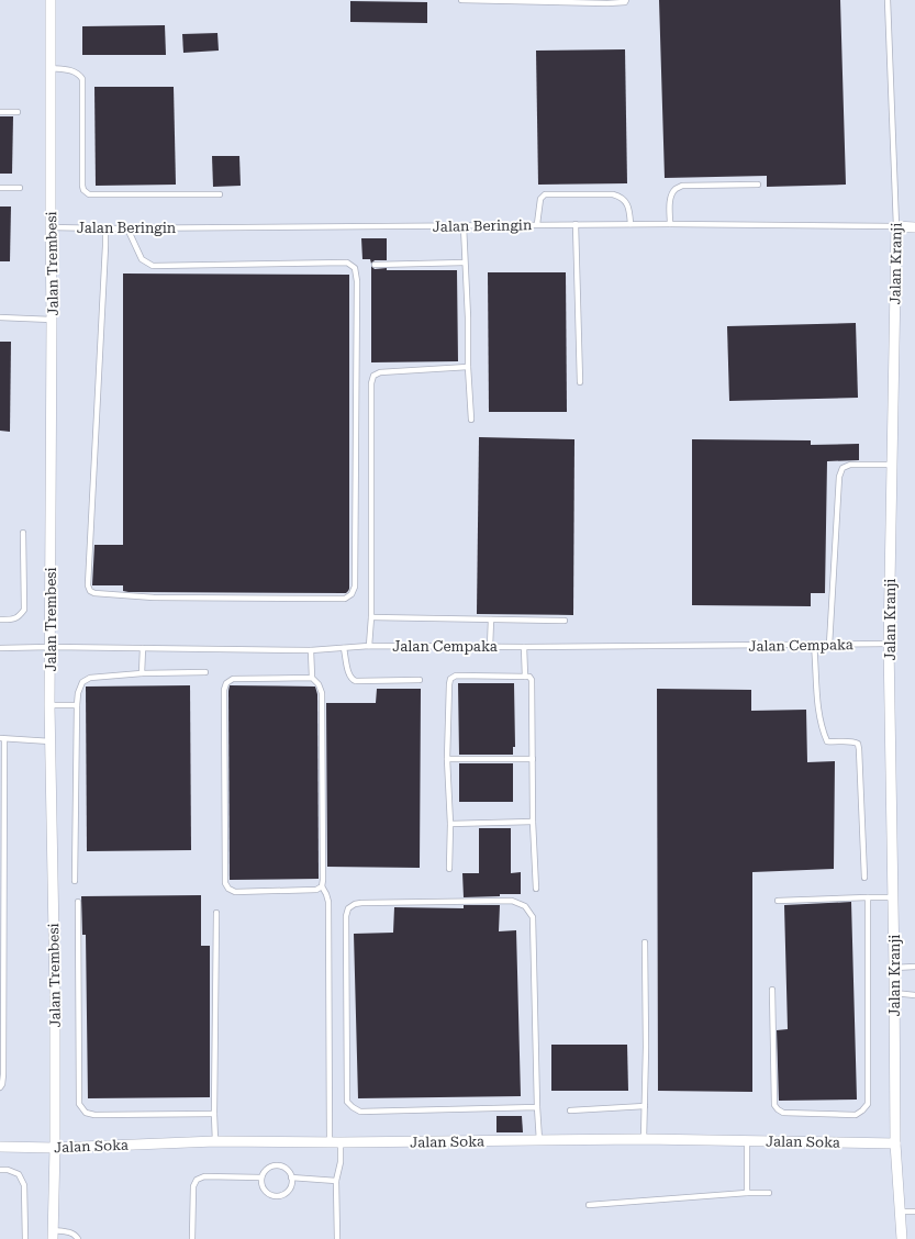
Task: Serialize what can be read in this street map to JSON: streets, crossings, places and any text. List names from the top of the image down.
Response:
{
  "streets": {
    "street": [
      "Jalan Beringin",
      "Jalan Trembesi",
      "Jalan Kranji",
      "Jalan Soka"
    ],
    "lane": ["Jalan Cempaka"]
  },
  "crossings": [
    ["Jalan Beringin", "Jalan Trembesi"],
    ["Jalan Beringin", "Jalan Kranji"],
    ["Jalan Trembesi", "Jalan Cempaka"],
    ["Jalan Trembesi", "Jalan Soka"],
    ["Jalan Kranji", "Jalan Cempaka"],
    ["Jalan Kranji", "Jalan Soka"]
  ]
}
